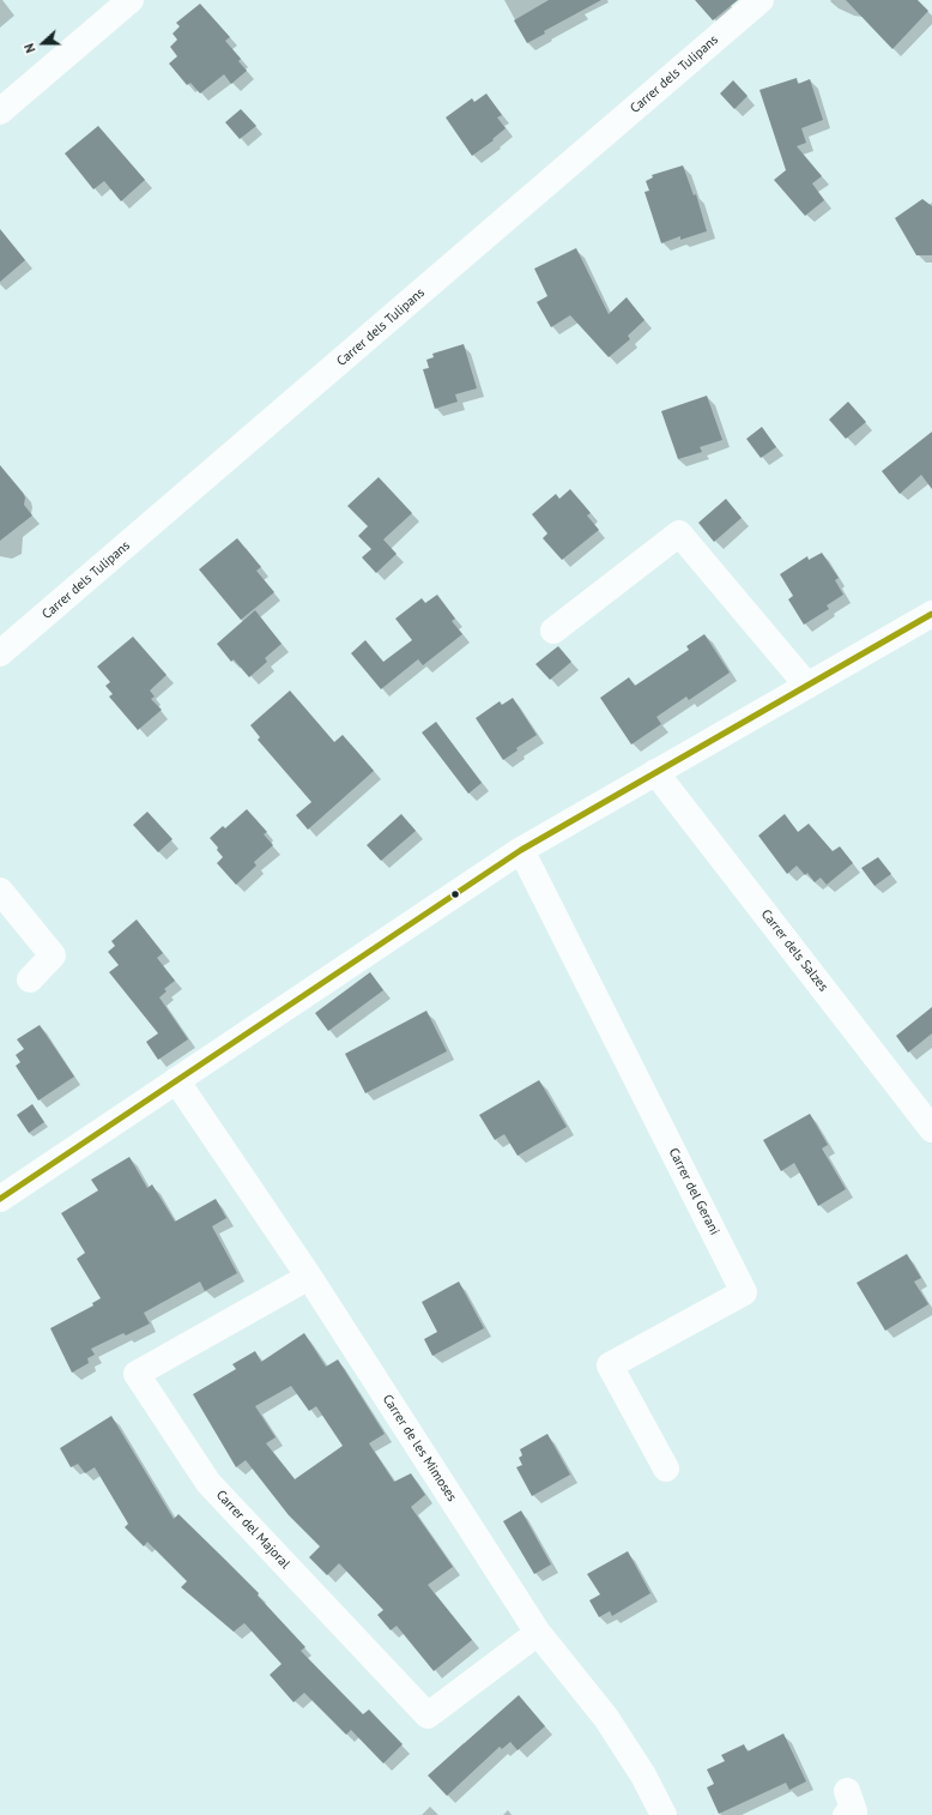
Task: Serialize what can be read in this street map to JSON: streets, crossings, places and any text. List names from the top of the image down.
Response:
{
  "streets": {
    "street": [
      "Carrer dels Tulipans",
      "Carrer dels Salzes",
      "Carrer del Gerani",
      "Carrer de les Mimoses",
      "Carrer del Majoral"
    ]
  },
  "crossings": [
    ["Carrer de les Mimoses", "Carrer del Majoral"]
  ],
  "north": "left"
}
